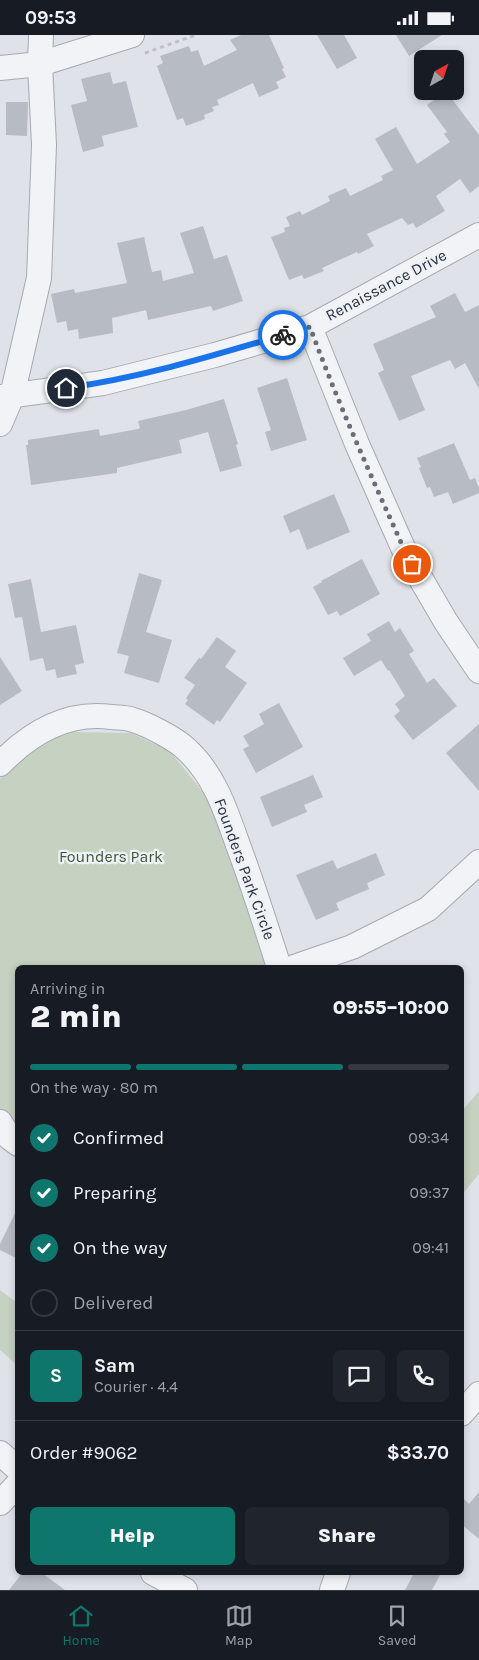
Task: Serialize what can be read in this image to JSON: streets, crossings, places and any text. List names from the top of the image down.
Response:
{
  "streets": {
    "street": ["Renaissance Drive", "Founders Park Circle"]
  },
  "parks": ["Founders Park"],
  "north": "top right",
  "page": {
    "status": "09:53",
    "heading": ["2 min", "Arriving in", "09:55–10:00"],
    "panel": [
      "Sam",
      "Courier · 4.4",
      "Order #9062",
      "$33.70"
    ],
    "bar": "On the way · 80 m",
    "list": [
      ["Confirmed", "09:34"],
      ["Preparing", "09:37"],
      ["On the way", "09:41"],
      "Delivered"
    ],
    "round": "S",
    "buttons": ["Help", "Share"],
    "tabs": ["Home", "Map", "Saved"]
  }
}
